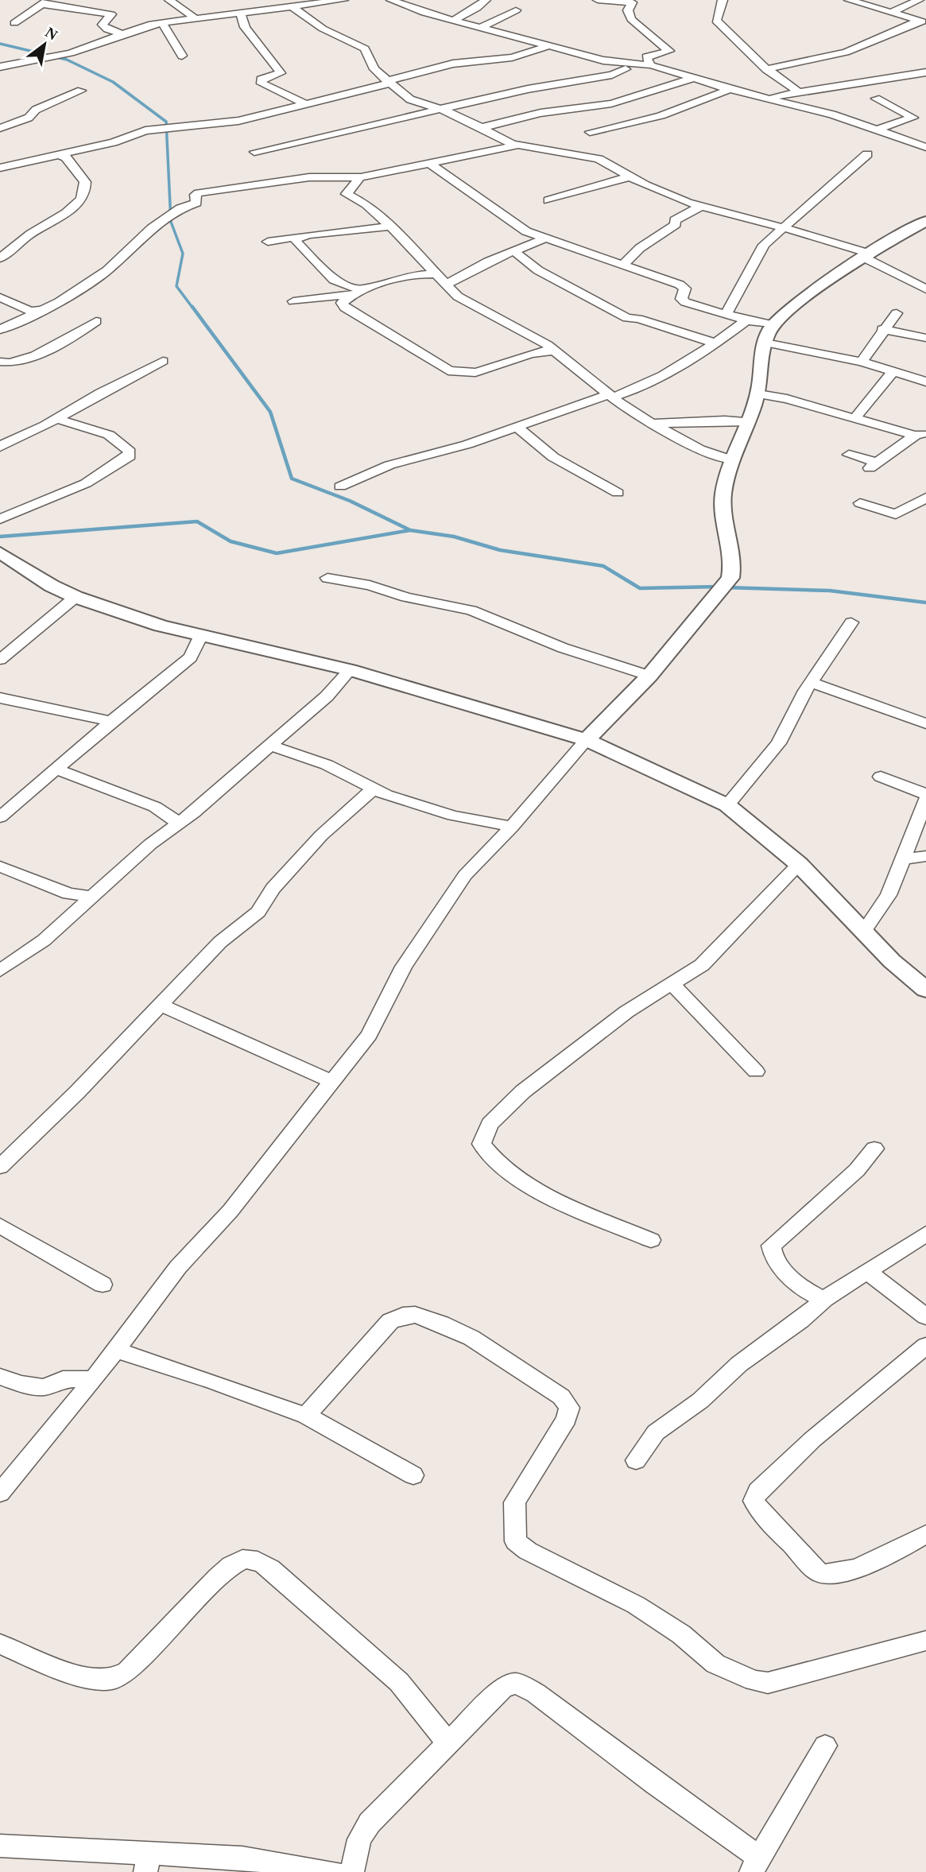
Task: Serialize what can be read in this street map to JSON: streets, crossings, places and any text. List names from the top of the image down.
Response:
{
  "north": "top right"
}
